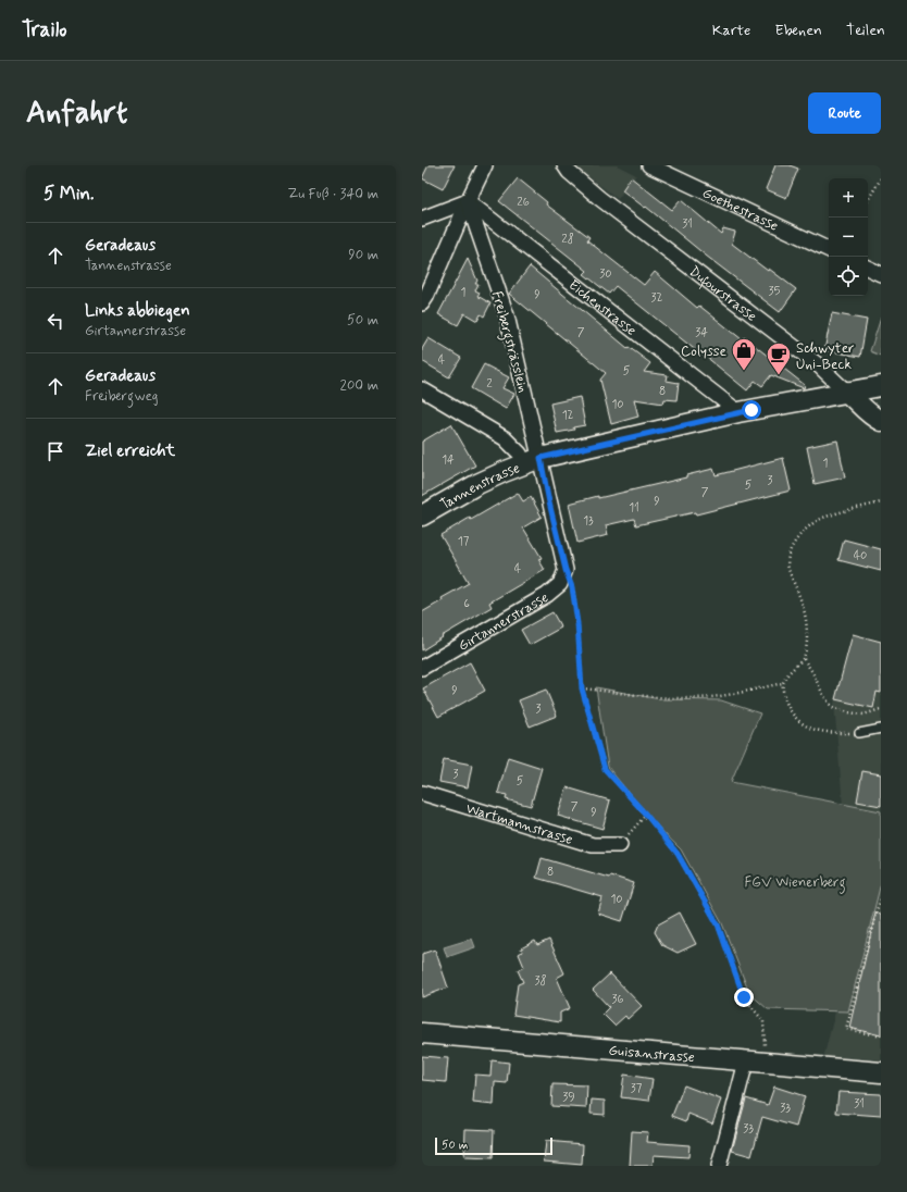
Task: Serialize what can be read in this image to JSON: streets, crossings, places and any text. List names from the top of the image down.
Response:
{
  "streets": {
    "street": [
      "Goethestrasse",
      "Dufourstrasse",
      "Eichenstrasse",
      "Freibergsträsslein",
      "Tannenstrasse",
      "Girtannerstrasse",
      "Wartmannstrasse",
      "Guisanstrasse"
    ]
  },
  "crossings": [
    ["Dufourstrasse", "Tannenstrasse"],
    ["Eichenstrasse", "Freibergsträsslein"],
    ["Eichenstrasse", "Tannenstrasse"],
    ["Freibergsträsslein", "Tannenstrasse"]
  ],
  "parks": ["FGV Wienerberg"],
  "places": {
    "shop": ["Colysse"],
    "cafe": ["Schwyter Uni-Beck"]
  },
  "house_numbers": [
    "26",
    "31",
    "28",
    "30",
    "35",
    "1",
    "9",
    "32",
    "7",
    "34",
    "4",
    "5",
    "2",
    "8",
    "10",
    "12",
    "14",
    "1",
    "3",
    "5",
    "7",
    "9",
    "11",
    "13",
    "17",
    "40",
    "4",
    "6",
    "9",
    "3",
    "3",
    "5",
    "7",
    "9",
    "8",
    "10",
    "38",
    "36",
    "37",
    "39",
    "31",
    "33",
    "33"
  ],
  "scale_bar": "50 m",
  "page": {
    "header": "Trailo",
    "nav": ["Karte", "Ebenen", "Teilen"],
    "buttons": "Route",
    "title": "Anfahrt",
    "heading": ["5 Min.", "Zu Fuß · 340 m"],
    "map_buttons": ["+", "−"],
    "list": [
      ["Geradeaus", "Tannenstrasse", "90 m"],
      ["Links abbiegen", "Girtannerstrasse", "50 m"],
      ["Geradeaus", "Freibergweg", "200 m"],
      "Ziel erreicht"
    ],
    "scale": "50 m"
  }
}
